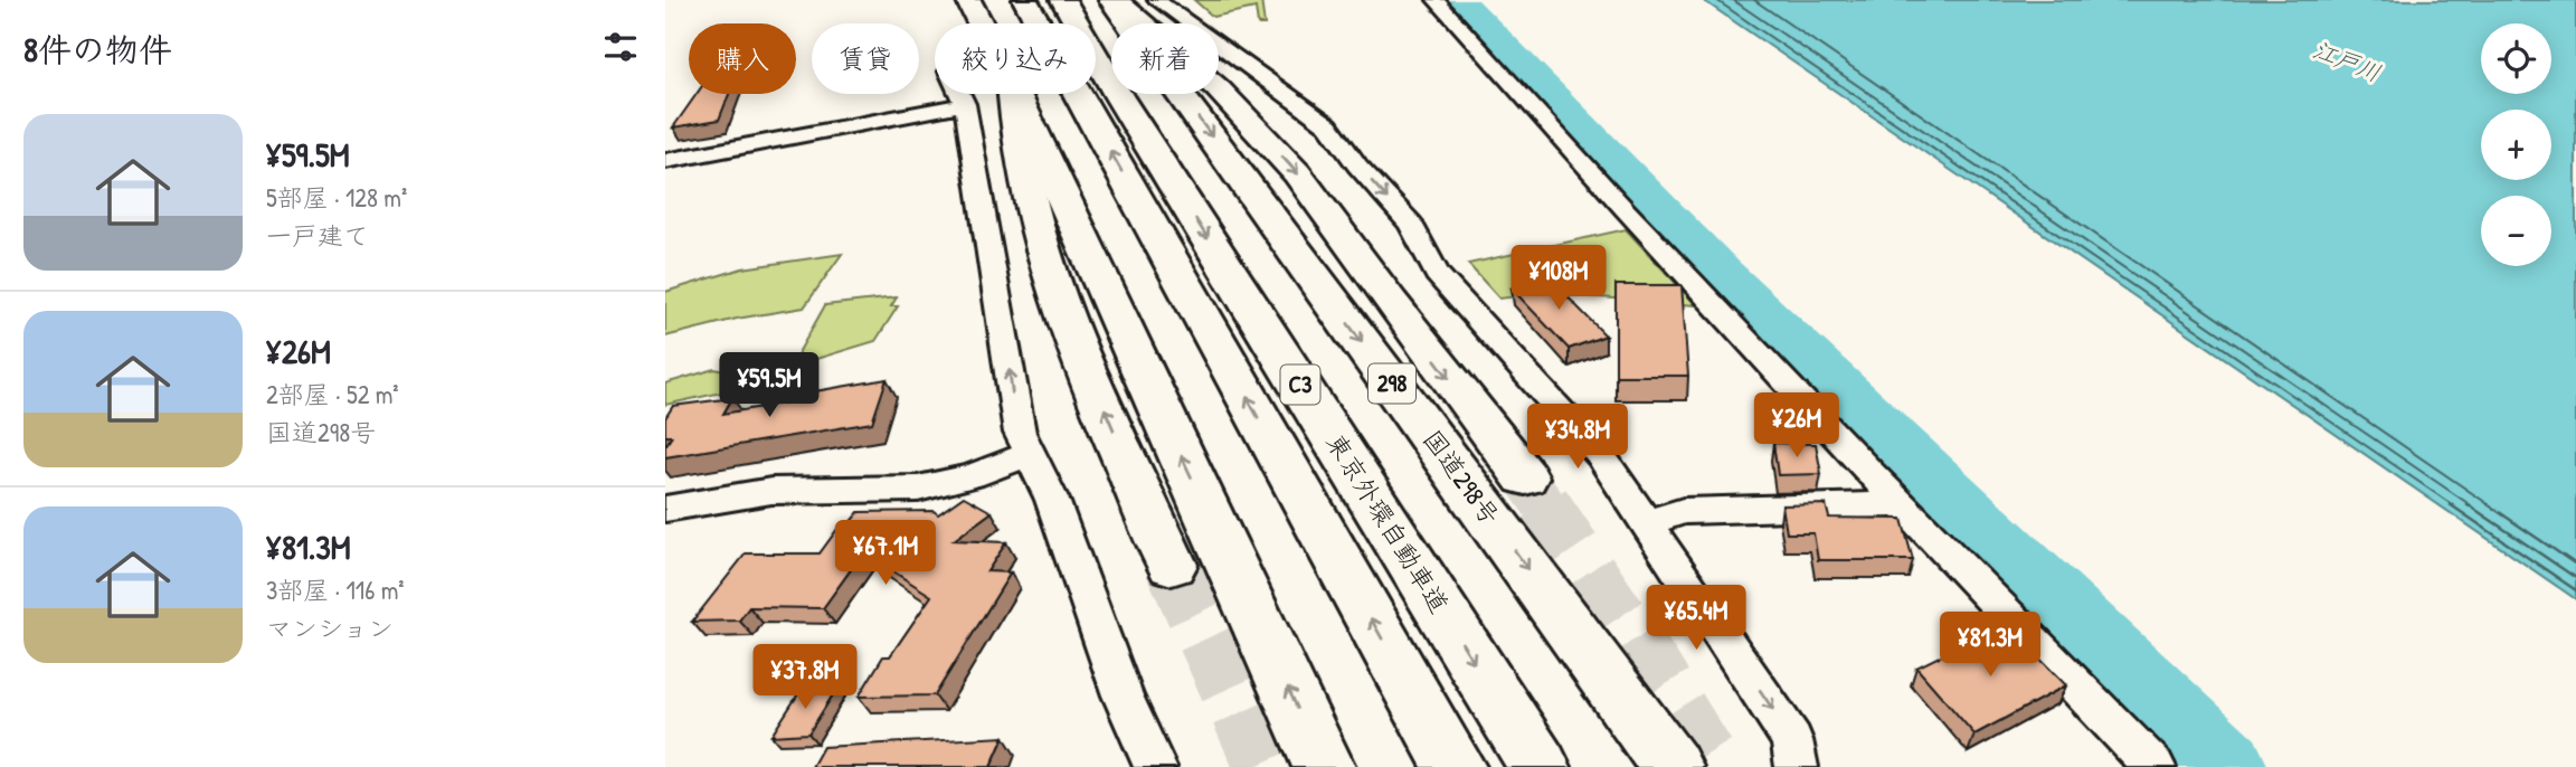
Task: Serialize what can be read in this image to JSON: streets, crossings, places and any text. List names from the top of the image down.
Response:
{
  "streets": {
    "highway": [
      "298",
      "C3",
      "国道298号",
      "東京外環自動車道"
    ]
  },
  "water": ["江戸川"],
  "page": {
    "heading": "8件の物件",
    "map_buttons": ["+", "−"],
    "chip": [
      "購入",
      "賃貸",
      "絞り込み",
      "新着"
    ],
    "list": [
      {
        "name": "¥59.5M",
        "note": "5部屋 · 128 m² · 一戸建て"
      },
      {
        "name": "¥26M",
        "note": "2部屋 · 52 m² · 国道298号"
      },
      {
        "name": "¥81.3M",
        "note": "3部屋 · 116 m² · マンション"
      }
    ],
    "price": [
      "¥108M",
      "¥59.5M",
      "¥26M",
      "¥34.8M",
      "¥67.1M",
      "¥65.4M",
      "¥81.3M",
      "¥37.8M"
    ]
  }
}
